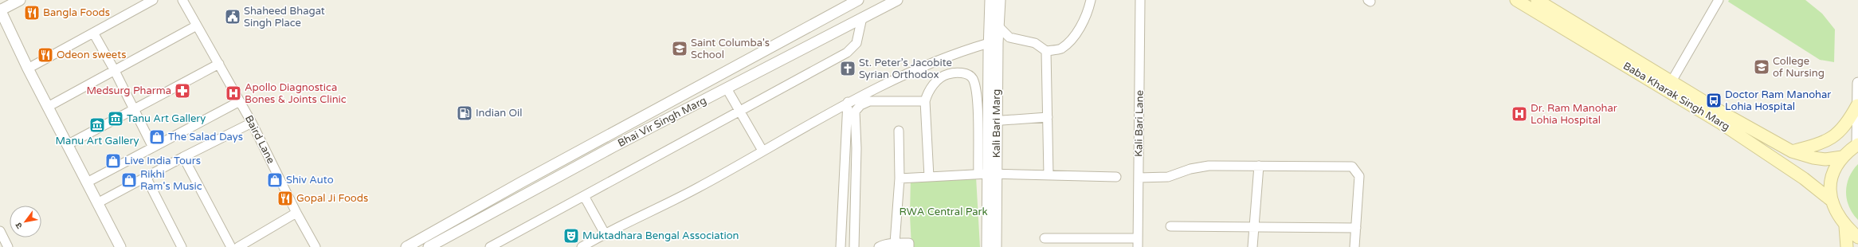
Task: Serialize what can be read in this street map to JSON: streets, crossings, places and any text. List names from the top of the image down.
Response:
{
  "streets": {
    "main road": ["Baba Kharak Singh Marg"],
    "street": [
      "Bhai Vir Singh Marg",
      "Kali Bari Marg",
      "Kali Bari Lane",
      "Baird Lane"
    ]
  },
  "parks": ["RWA Central Park"],
  "places": {
    "restaurant": ["Bangla Foods", "Odeon sweets", "Gopal Ji Foods"],
    "public building": ["Shaheed Bhagat Singh Place"],
    "school or university": ["Saint Columba's School", "College of Nursing"],
    "church": ["St. Peter’s Jacobite Syrian Orthodox"],
    "pharmacy": ["Medsurg Pharma"],
    "hospital": ["Apollo Diagnostica Bones & Joints Clinic", "Dr. Ram Manohar Lohia Hospital"],
    "bus stop": ["Doctor Ram Manohar Lohia Hospital"],
    "fuel station": ["Indian Oil"],
    "museum": ["Tanu Art Gallery", "Manu Art Gallery"],
    "shop": [
      "The Salad Days",
      "Live India Tours",
      "Rikhi Ram's Music",
      "Shiv Auto"
    ],
    "theatre": ["Muktadhara Bengal Association"]
  },
  "north": "bottom left"
}
